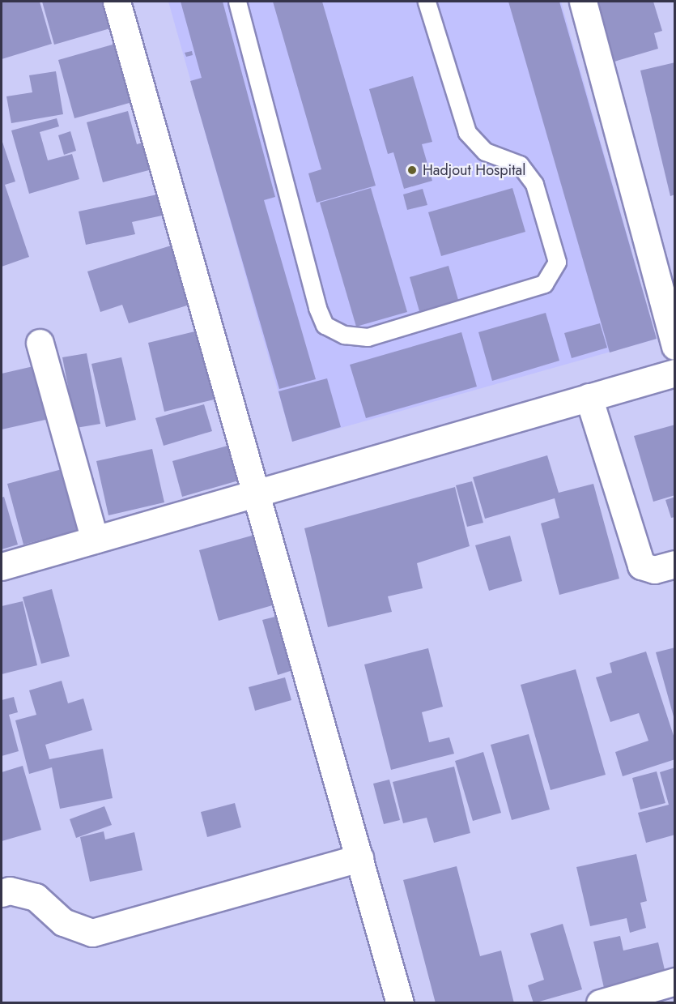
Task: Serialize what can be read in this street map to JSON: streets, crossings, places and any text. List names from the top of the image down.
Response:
{
  "places": ["Hadjout Hospital"]
}
